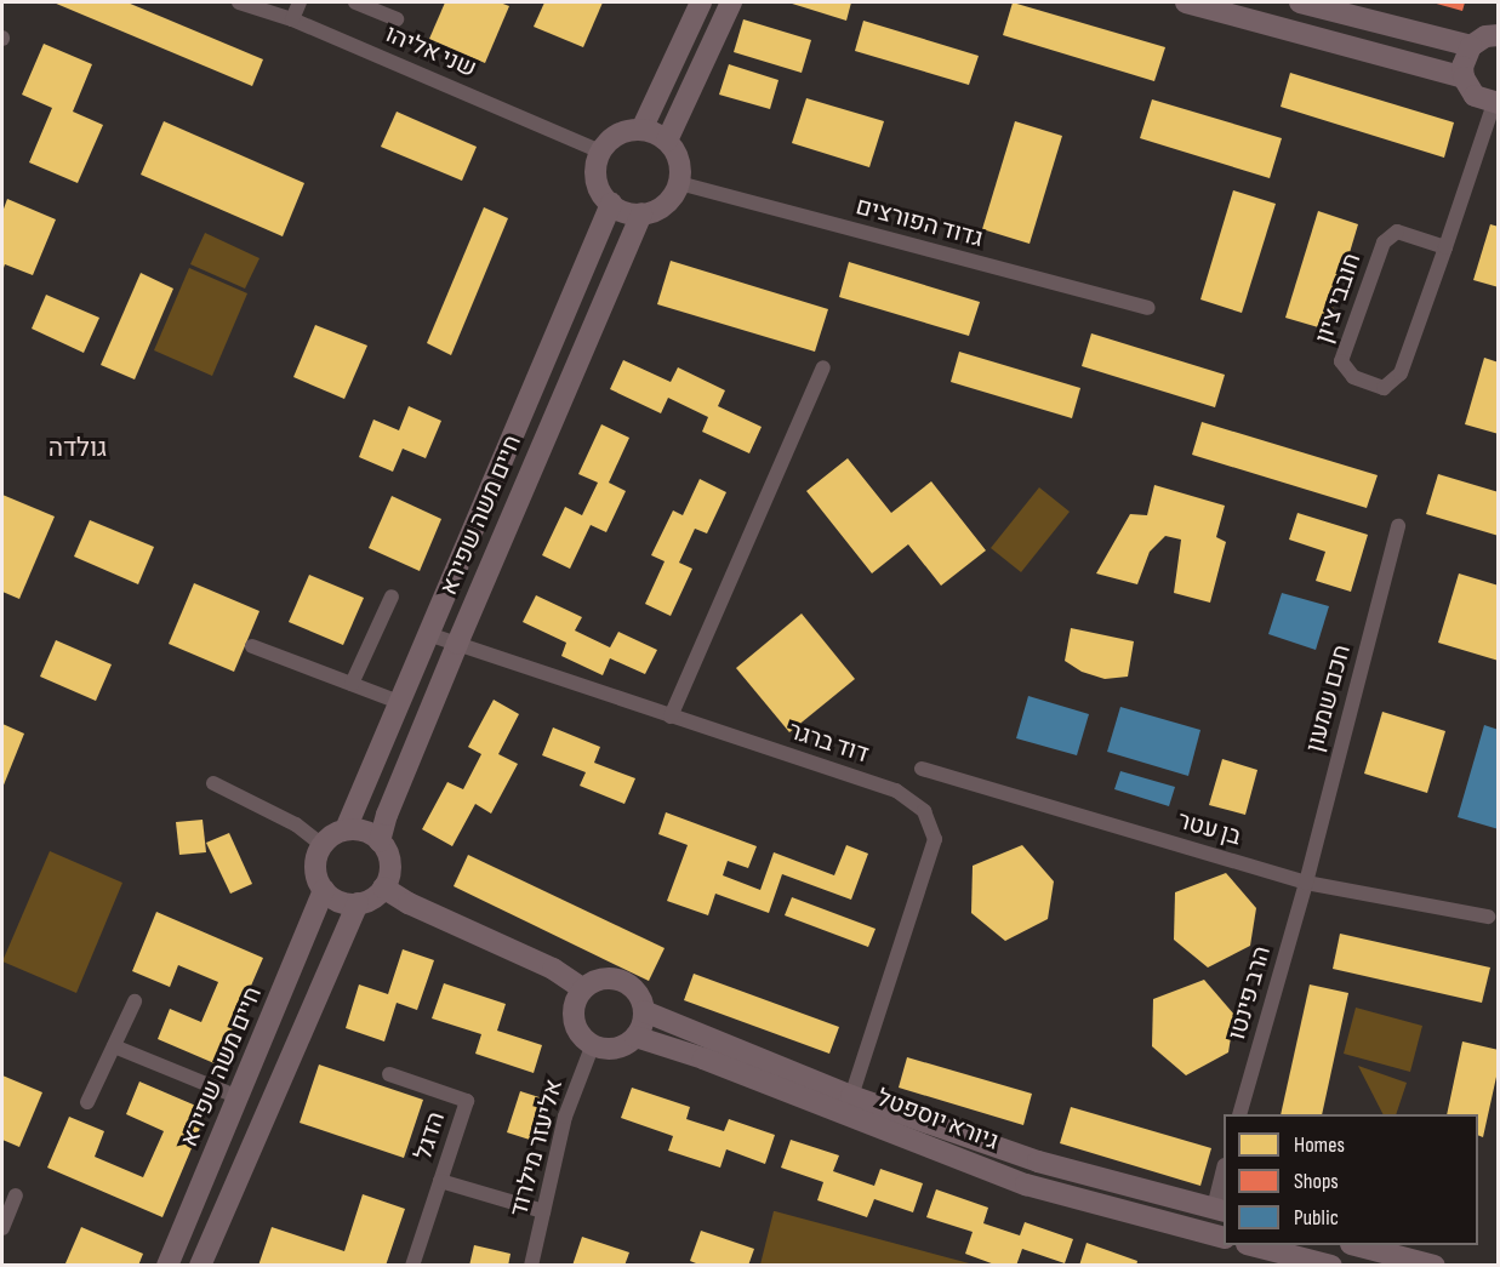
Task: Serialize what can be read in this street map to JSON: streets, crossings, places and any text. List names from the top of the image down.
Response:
{
  "streets": {
    "street": [
      "שני אליהו",
      "גדוד הפורצים",
      "חובבי ציון",
      "חיים משה שפירא",
      "חכם שמעון",
      "דוד ברגר",
      "בן עטר",
      "הרב פינטו",
      "גיורא יוספטל",
      "הדגל",
      "אליעזר מילרוד"
    ]
  },
  "crossings": [
    ["שני אליהו", "גדוד הפורצים"],
    ["שני אליהו", "חיים משה שפירא"],
    ["גדוד הפורצים", "חיים משה שפירא"],
    ["חיים משה שפירא", "דוד ברגר"],
    ["חכם שמעון", "בן עטר"],
    ["חכם שמעון", "הרב פינטו"],
    ["דוד ברגר", "גיורא יוספטל"],
    ["בן עטר", "הרב פינטו"],
    ["גיורא יוספטל", "אליעזר מילרוד"],
    ["הדגל", "אליעזר מילרוד"]
  ],
  "districts": ["גולדה"],
  "legend": ["Homes", "Shops", "Public"]
}
